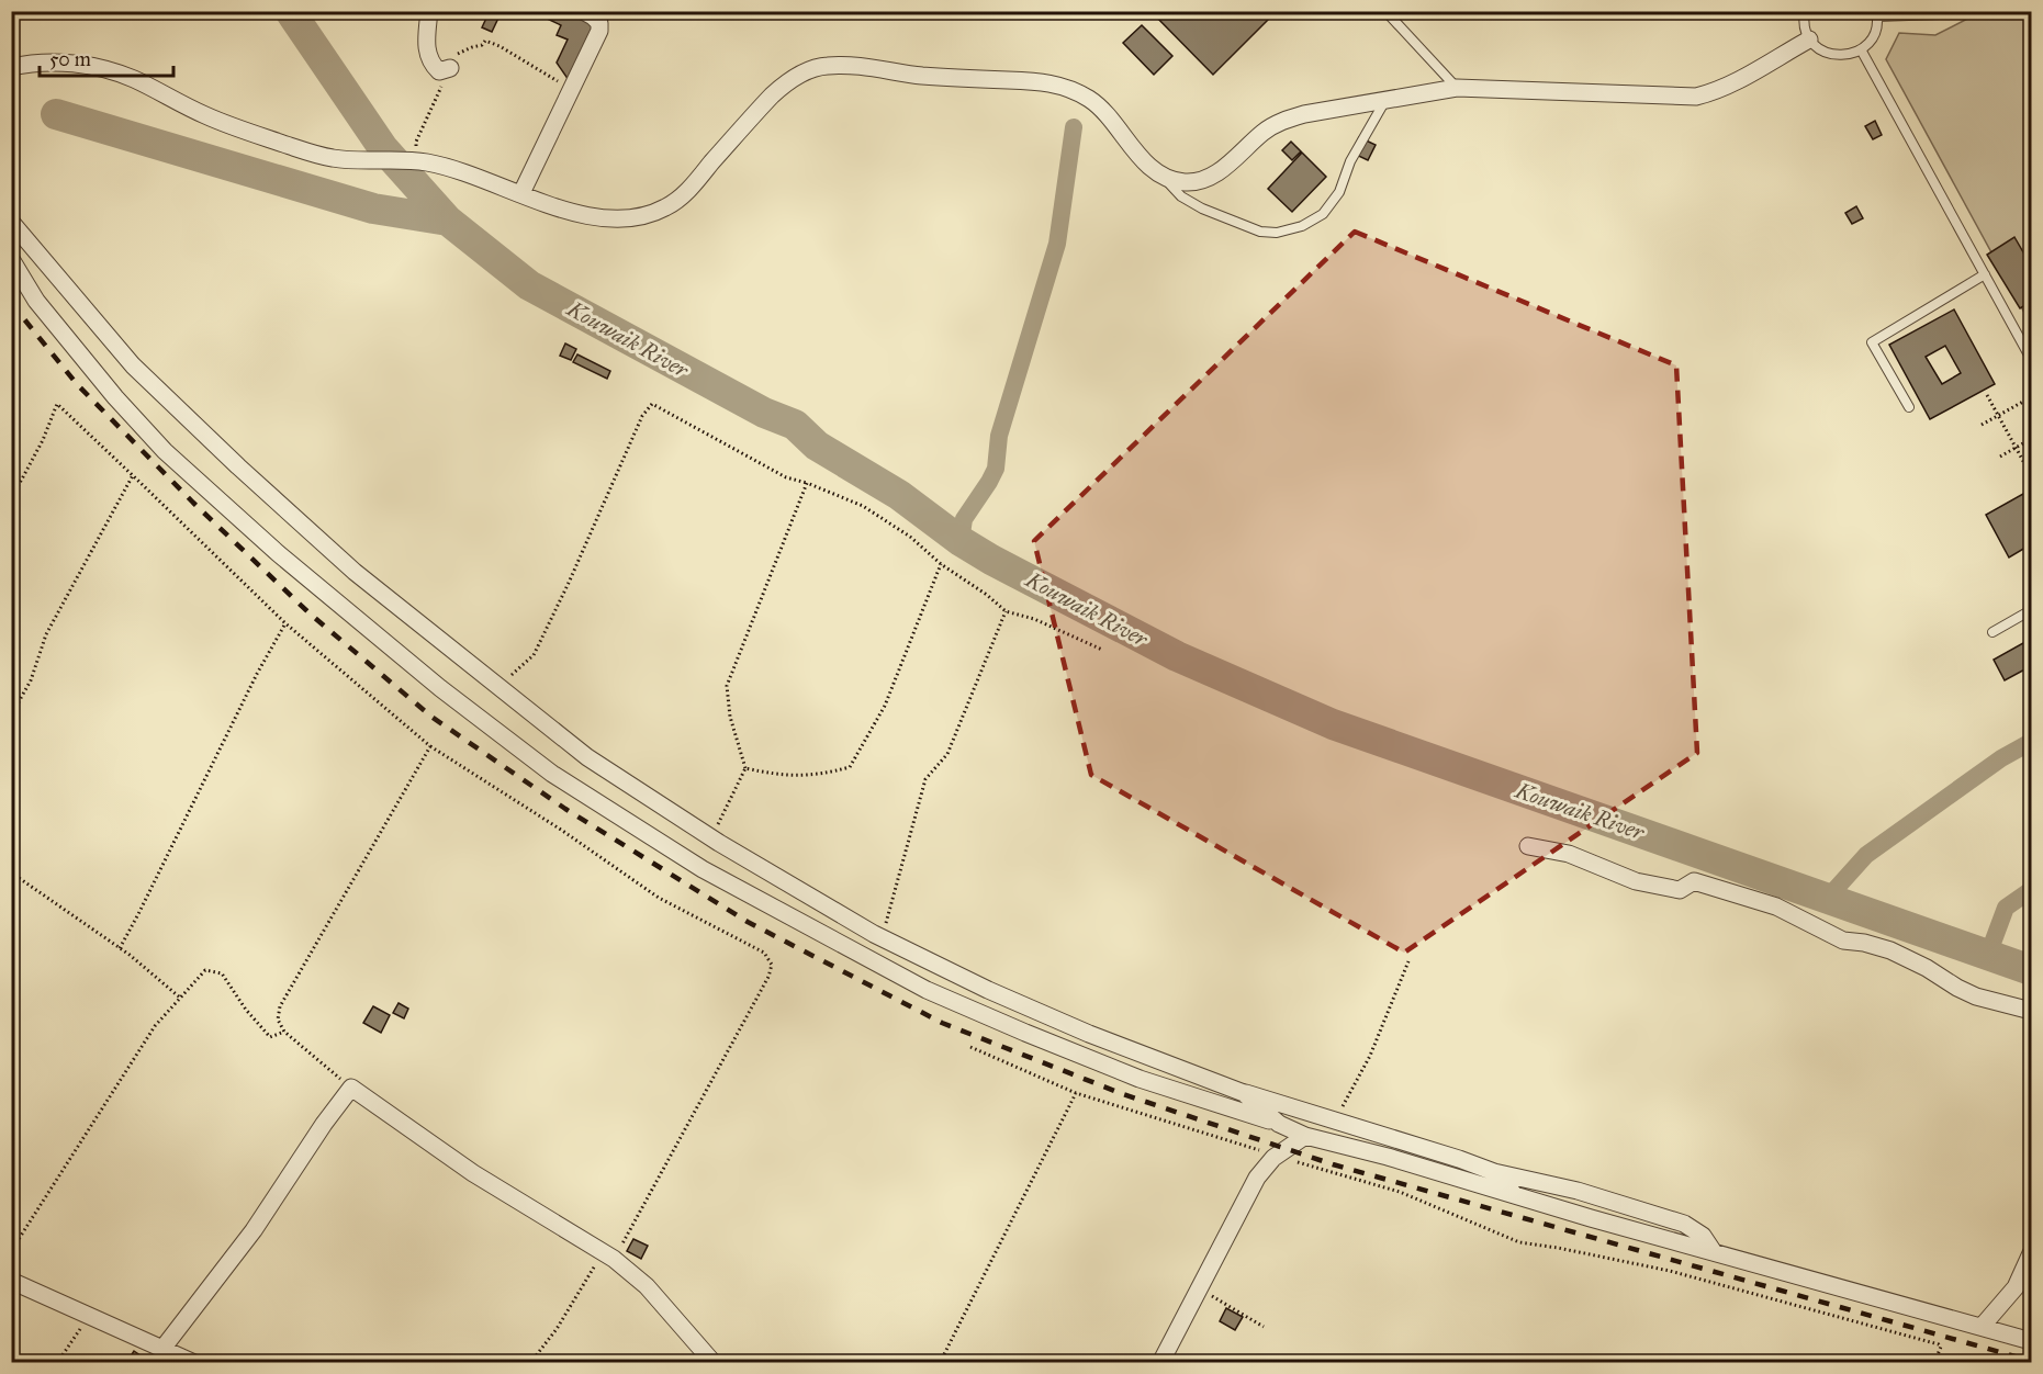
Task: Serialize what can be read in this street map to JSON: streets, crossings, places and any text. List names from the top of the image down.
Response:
{
  "water": ["Kouwaik River"],
  "scale_bar": "50 m"
}
